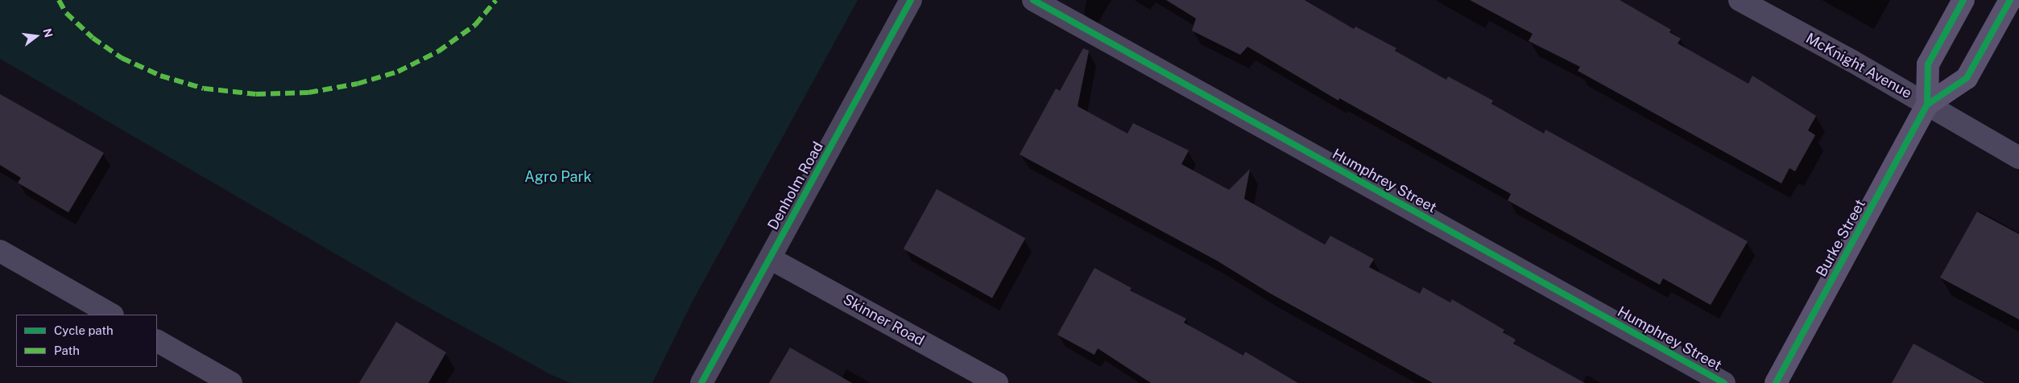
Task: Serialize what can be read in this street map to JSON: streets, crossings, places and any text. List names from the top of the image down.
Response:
{
  "streets": {
    "street": [
      "McKnight Avenue",
      "Humphrey Street",
      "Denholm Road",
      "Burke Street",
      "Skinner Road"
    ]
  },
  "crossings": [
    ["McKnight Avenue", "Burke Street"],
    ["Denholm Road", "Skinner Road"]
  ],
  "parks": ["Agro Park"],
  "legend": ["Cycle path", "Path"],
  "north": "right"
}
